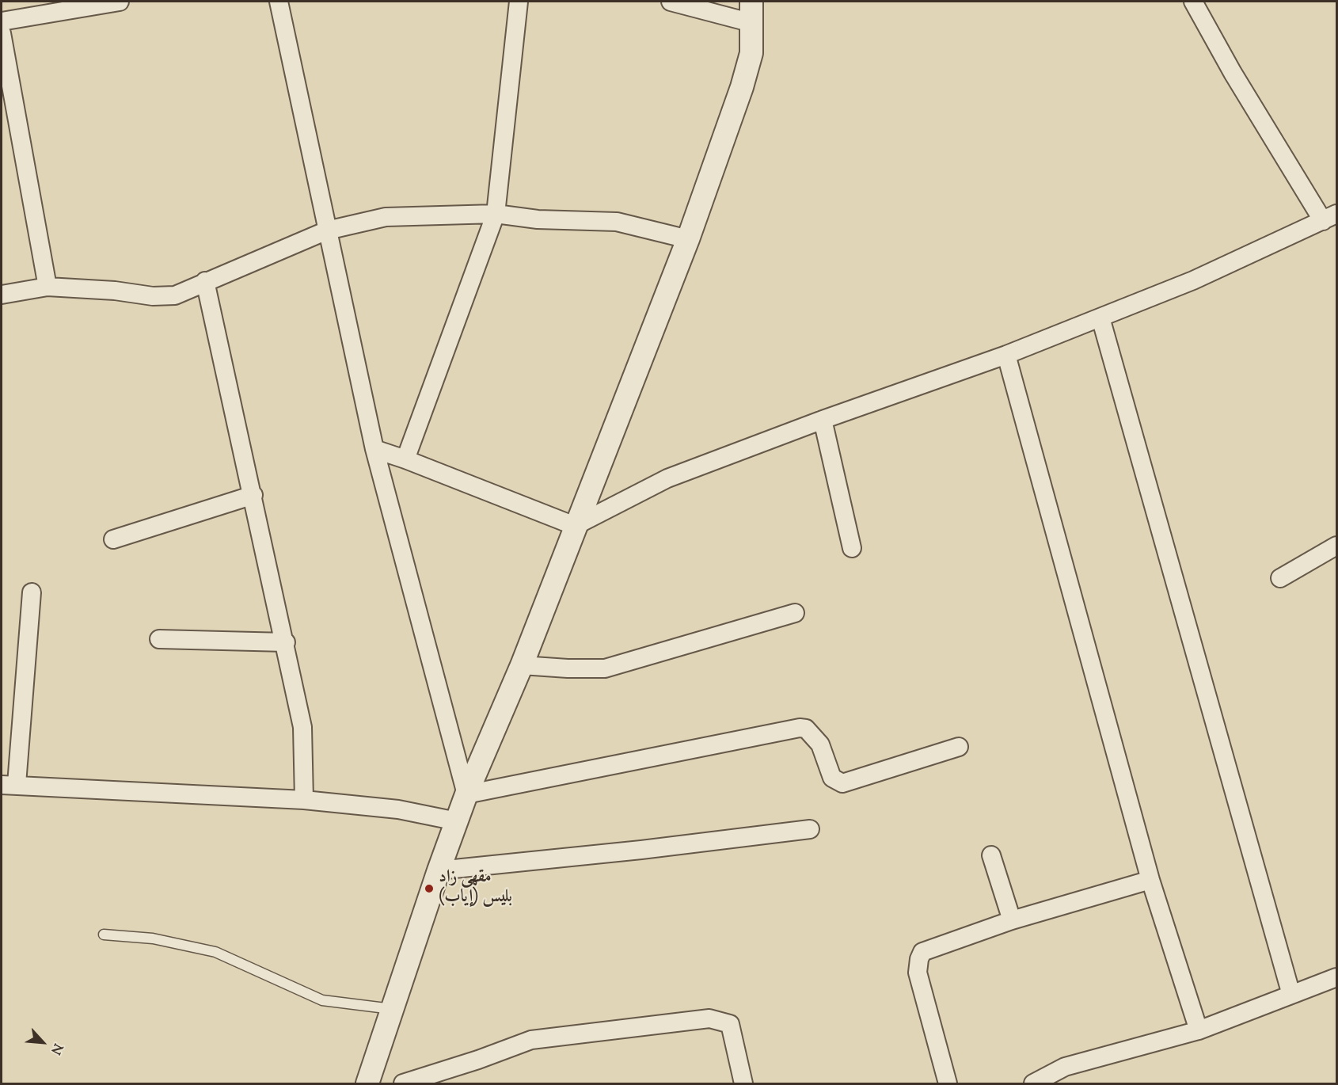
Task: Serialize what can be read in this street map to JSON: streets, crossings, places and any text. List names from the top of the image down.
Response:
{
  "places": ["مقهى زاد بليس (إياب)"],
  "north": "bottom right"
}
